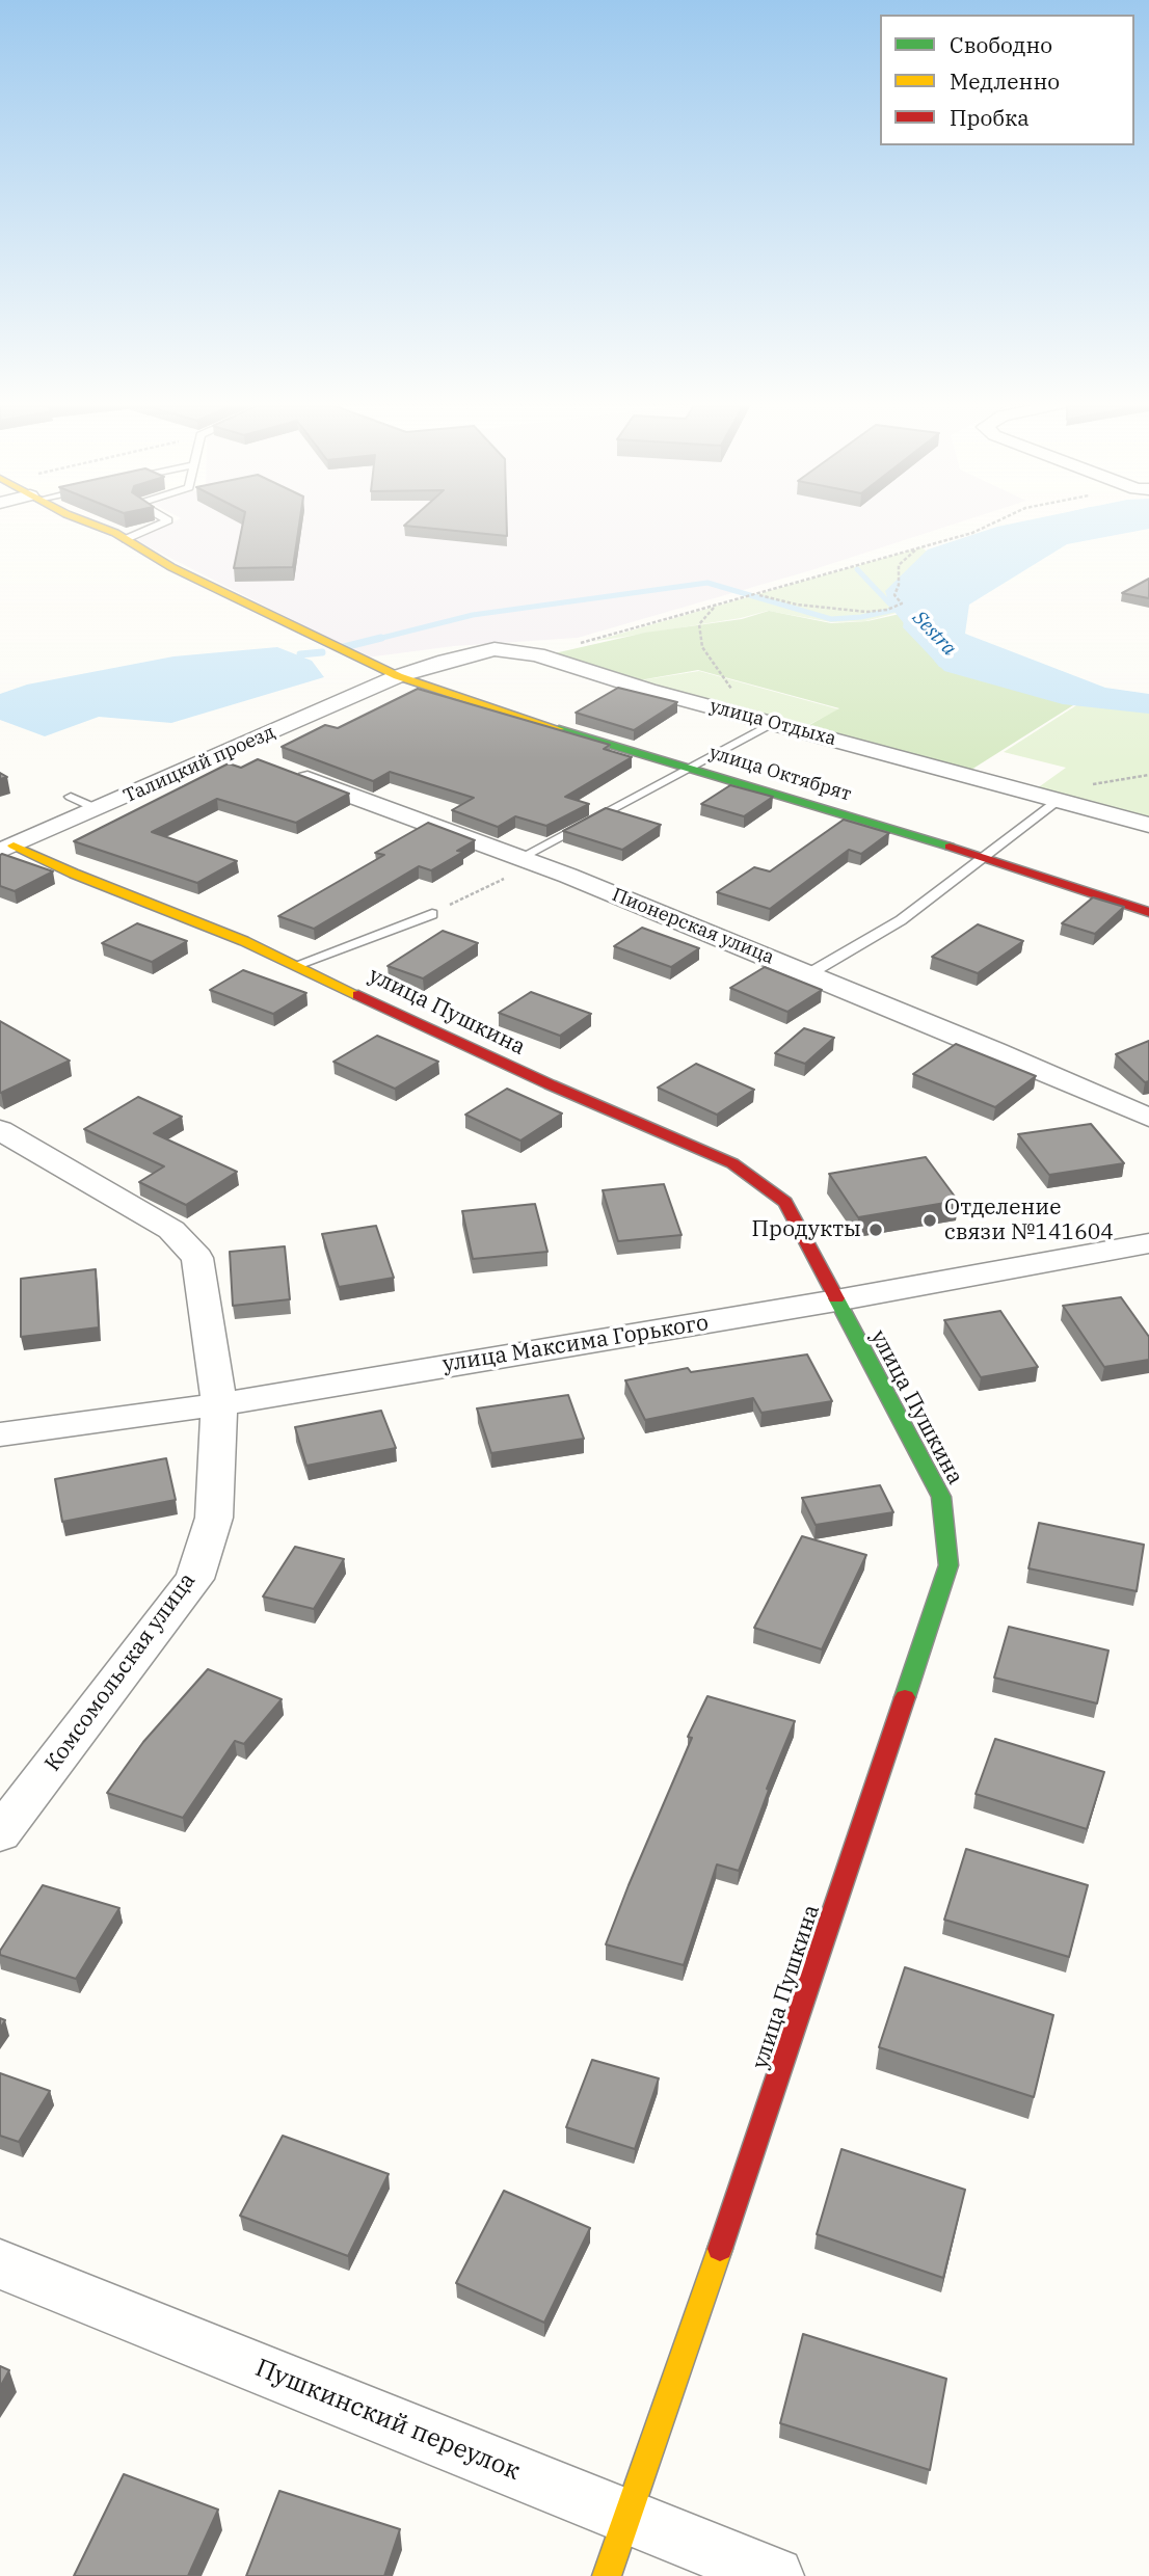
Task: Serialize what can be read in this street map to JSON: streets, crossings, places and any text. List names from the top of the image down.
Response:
{
  "streets": {
    "street": [
      "улица Отдыха",
      "Талицкий проезд",
      "улица Октябрят",
      "Пионерская улица",
      "улица Пушкина",
      "улица Максима Горького",
      "Комсомольская улица",
      "Пушкинский переулок"
    ]
  },
  "crossings": [
    ["улица Отдыха", "Талицкий проезд"],
    ["улица Отдыха", "улица Октябрят"],
    ["Талицкий проезд", "улица Октябрят"],
    ["Талицкий проезд", "улица Пушкина"],
    ["улица Пушкина", "улица Максима Горького"],
    ["улица Пушкина", "Пушкинский переулок"],
    ["улица Максима Горького", "Комсомольская улица"]
  ],
  "water": ["Sestra"],
  "places": ["Отделение связи №141604", "Продукты"],
  "legend": ["Свободно", "Медленно", "Пробка"]
}
